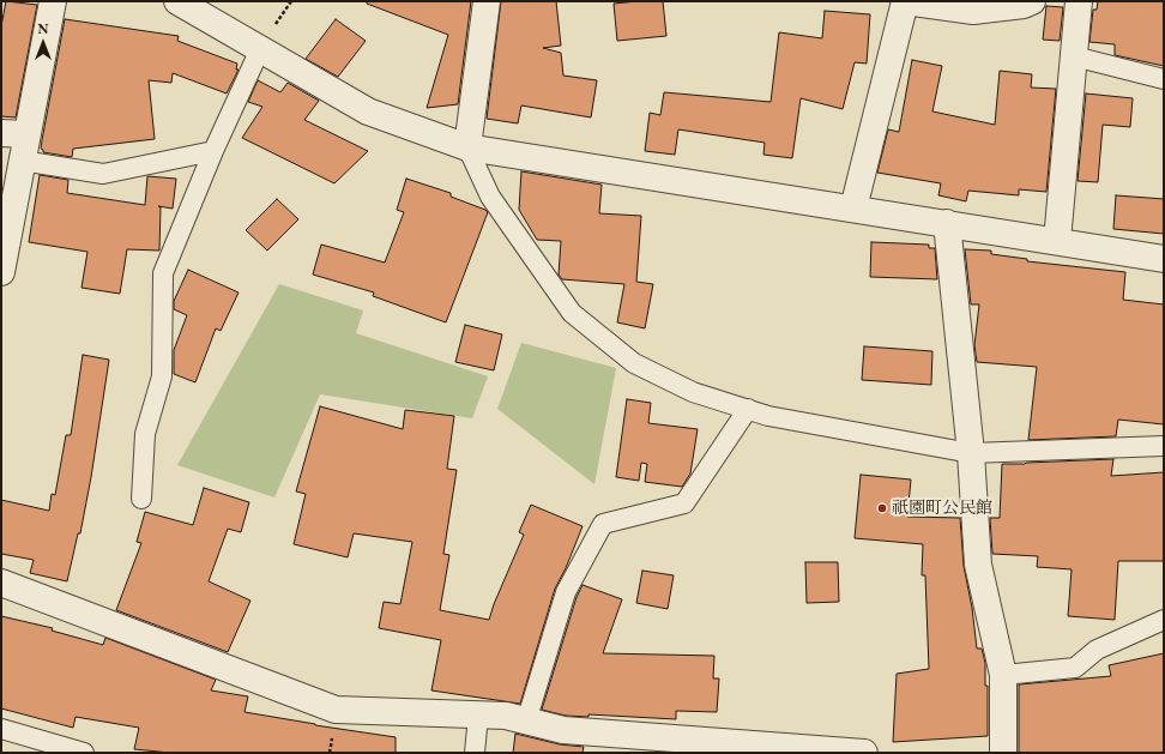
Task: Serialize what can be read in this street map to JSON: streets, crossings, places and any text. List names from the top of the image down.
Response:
{
  "places": ["祇園町公民館"],
  "north": "top"
}
